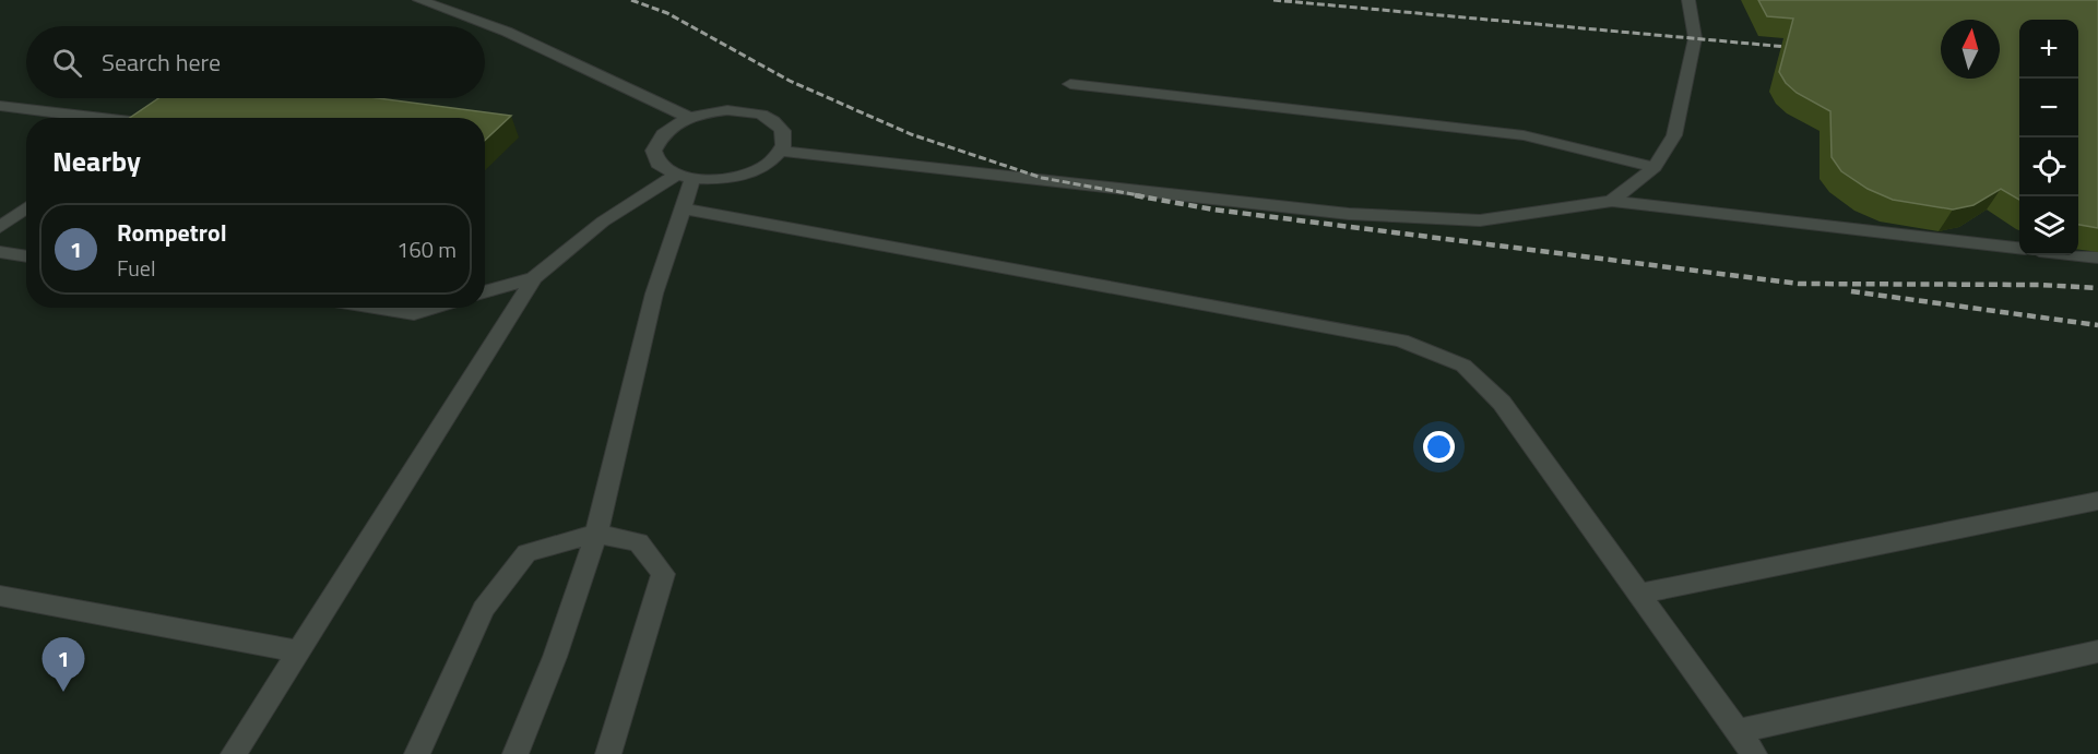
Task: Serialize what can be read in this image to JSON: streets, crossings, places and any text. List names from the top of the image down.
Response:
{
  "north": "top",
  "page": {
    "map_buttons": ["+", "−"],
    "search": "Search here",
    "heading": "Nearby",
    "list": [
      {
        "mark": "1",
        "name": "Rompetrol",
        "note": "Fuel",
        "value": "160 m"
      }
    ],
    "pins": "1"
  }
}
